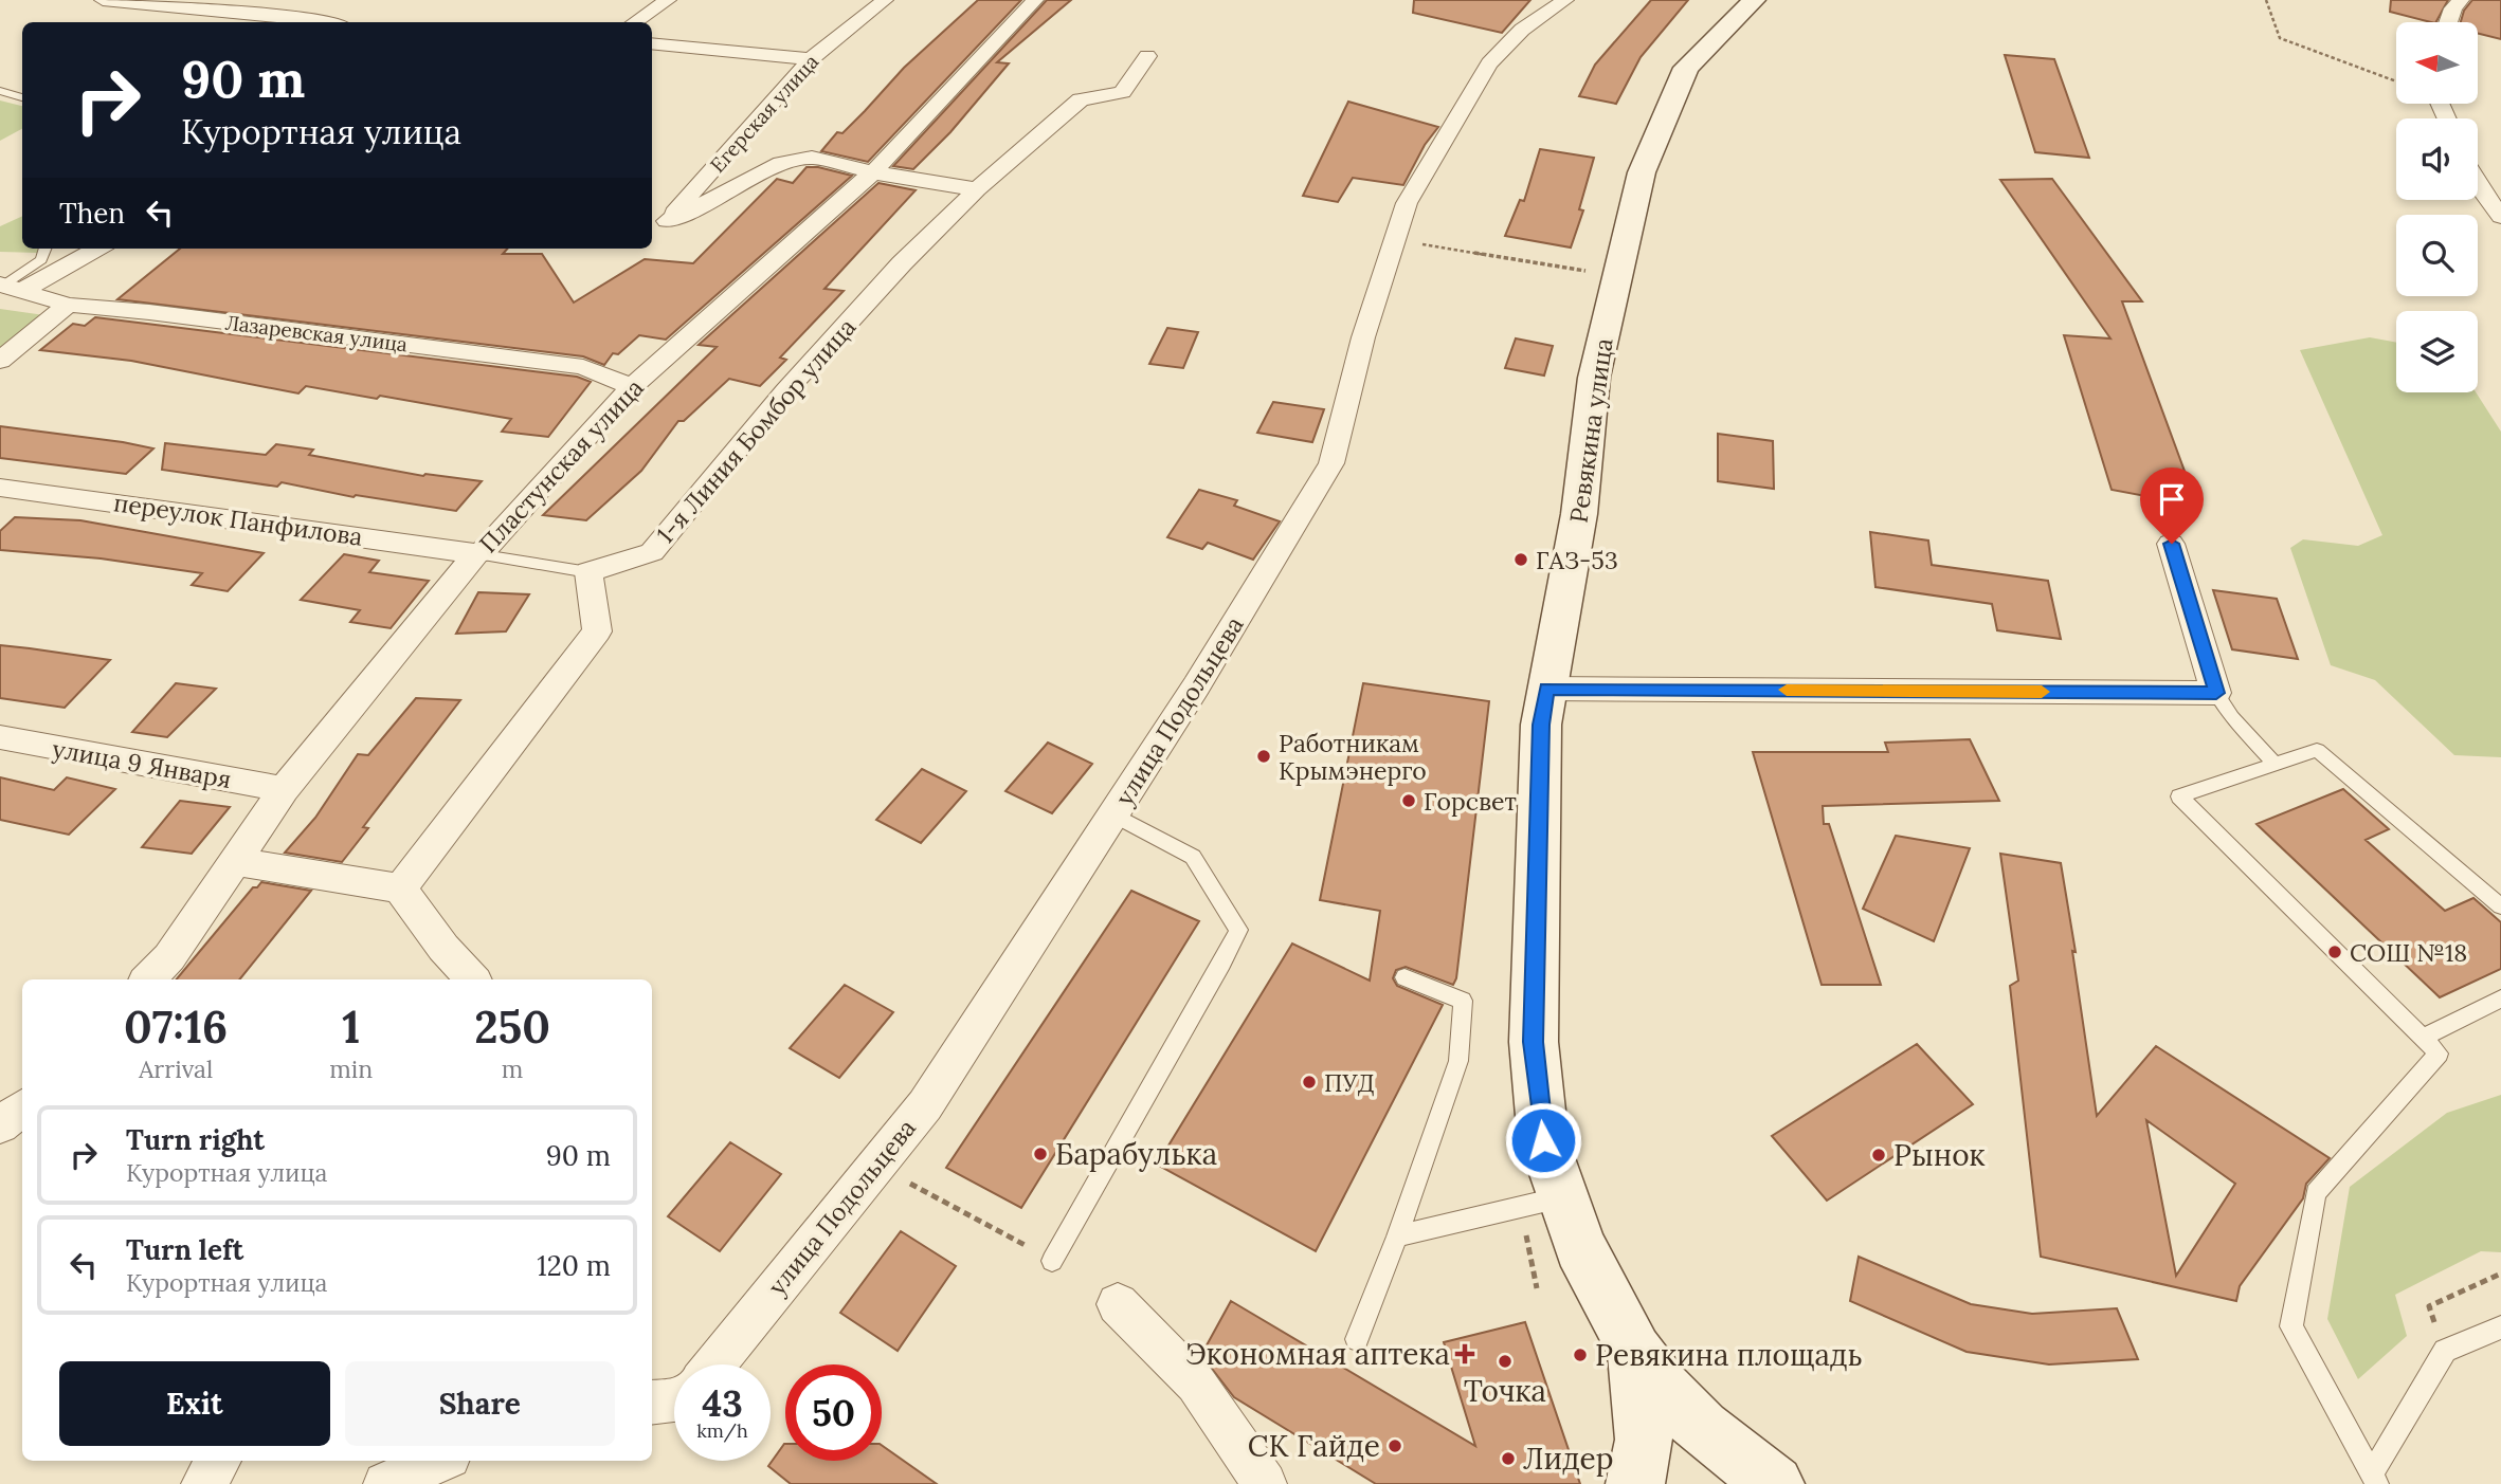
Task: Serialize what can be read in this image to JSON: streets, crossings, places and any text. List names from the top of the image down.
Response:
{
  "streets": {
    "main road": ["Ревякина улица"],
    "street": [
      "Егерская улица",
      "Лазаревская улица",
      "1-я Линия Бомбор улица",
      "Пластунская улица",
      "переулок Панфилова",
      "улица Подольцева",
      "улица 9 Января"
    ]
  },
  "crossings": [
    ["Лазаревская улица", "Пластунская улица"],
    ["Пластунская улица", "переулок Панфилова"],
    ["Пластунская улица", "улица 9 Января"]
  ],
  "places": {
    "other": [
      "ГАЗ-53",
      "Работникам Крымэнерго",
      "Горсвет",
      "СОШ №18",
      "ПУД",
      "Барабулька",
      "Рынок",
      "Ревякина площадь",
      "Точка",
      "СК Гайде",
      "Лидер"
    ],
    "health": ["Экономная аптека"]
  },
  "north": "left",
  "page": {
    "turn": ["90 m", "Курортная улица"],
    "then": "Then",
    "eta": [
      "07:16",
      "Arrival",
      "1",
      "min",
      "250",
      "m"
    ],
    "list": [
      {
        "name": "Turn right",
        "note": "Курортная улица",
        "value": "90 m"
      },
      {
        "name": "Turn left",
        "note": "Курортная улица",
        "value": "120 m"
      }
    ],
    "buttons": ["Exit", "Share"],
    "speed": "43 km/h",
    "limit": "50"
  }
}
